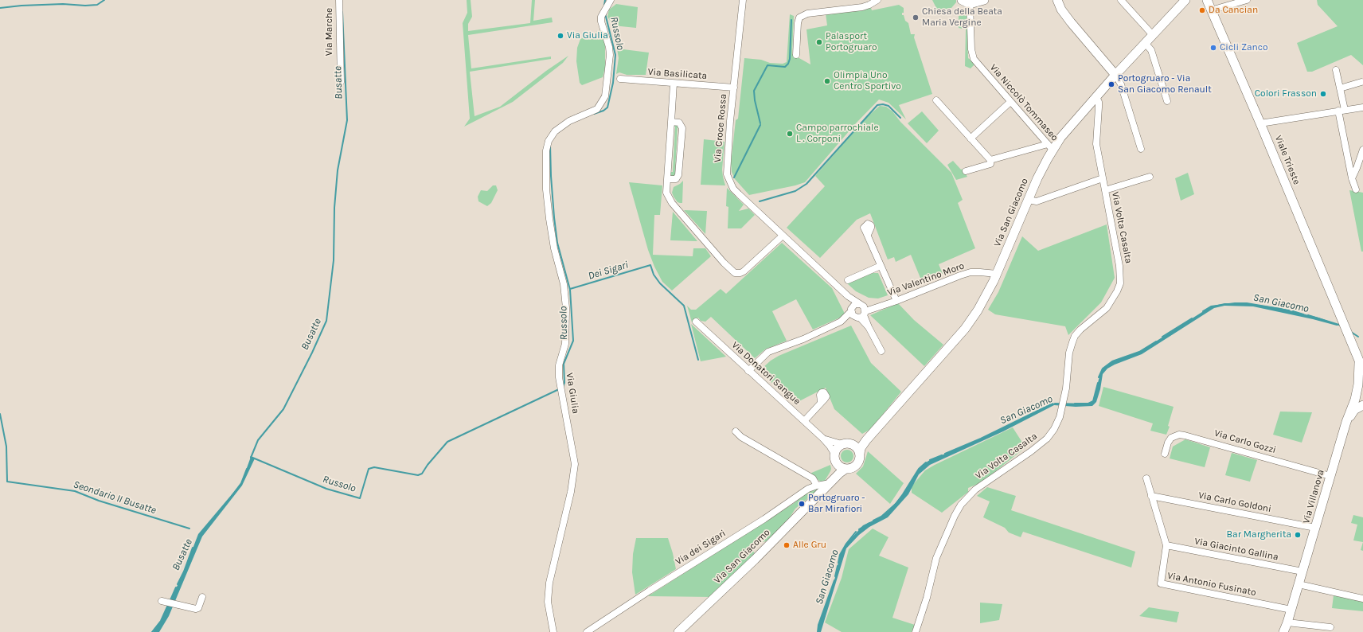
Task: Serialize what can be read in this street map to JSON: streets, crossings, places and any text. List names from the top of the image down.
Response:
{
  "streets": {
    "street": [
      "Via Marche",
      "Via Basilicata",
      "Via Niccolò Tommaseo",
      "Via Croce Rossa",
      "Viale Trieste",
      "Via San Giacomo",
      "Via Volta Casalta",
      "Via Valentino Moro",
      "Via Donatori Sangue",
      "Via Giulia",
      "Via Carlo Gozzi",
      "Via Villanova",
      "Via Carlo Goldoni",
      "Via dei Sigari",
      "Via Giacinto Gallina",
      "Via Antonio Fusinato"
    ]
  },
  "crossings": [
    ["Via Basilicata", "Via Croce Rossa"],
    ["Via Niccolò Tommaseo", "Via San Giacomo"],
    ["Via Croce Rossa", "Via Valentino Moro"],
    ["Viale Trieste", "Via Villanova"],
    ["Via San Giacomo", "Via Volta Casalta"],
    ["Via San Giacomo", "Via Valentino Moro"],
    ["Via San Giacomo", "Via Donatori Sangue"],
    ["Via San Giacomo", "Via dei Sigari"],
    ["Via Valentino Moro", "Via Donatori Sangue"],
    ["Via Carlo Gozzi", "Via Villanova"],
    ["Via Villanova", "Via Carlo Goldoni"],
    ["Via Villanova", "Via Giacinto Gallina"],
    ["Via Villanova", "Via Antonio Fusinato"],
    ["Via Carlo Goldoni", "Via Antonio Fusinato"],
    ["Via Giacinto Gallina", "Via Antonio Fusinato"]
  ],
  "water": [
    "Russolo",
    "Busatte",
    "Dei Sigari",
    "San Giacomo",
    "Seondario II Busatte"
  ],
  "places": [
    "Da Cancian",
    "Chiesa della Beata Maria Vergine",
    "Via Giulia",
    "Palasport Portogruaro",
    "Cicli Zanco",
    "Olimpia Uno Centro Sportivo",
    "Portogruaro - Via San Giacomo Renault",
    "Colori Frasson",
    "Campo parrochiale L . Corponi",
    "Portogruaro - Bar Mirafiori",
    "Bar Margherita",
    "Alle Gru"
  ]
}
